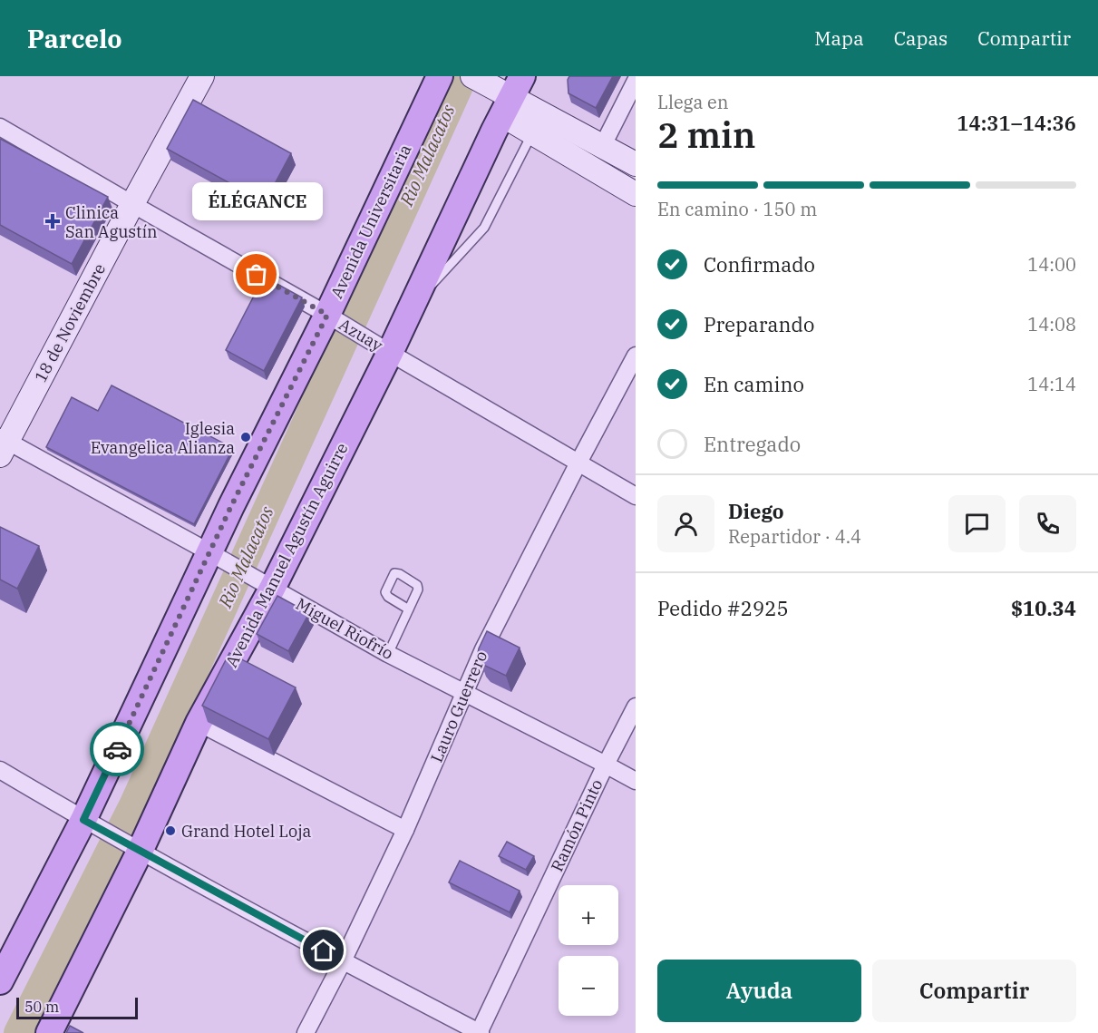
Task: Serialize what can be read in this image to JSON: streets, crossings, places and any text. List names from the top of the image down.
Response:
{
  "streets": {
    "main road": ["Avenida Universitaria", "Avenida Manuel Agustín Aguirre"],
    "street": [
      "18 de Noviembre",
      "Azuay",
      "Miguel Riofrío",
      "Lauro Guerrero",
      "Ramón Pinto"
    ]
  },
  "crossings": [
    ["Avenida Universitaria", "Azuay"],
    ["Avenida Universitaria", "Miguel Riofrío"],
    ["18 de Noviembre", "Azuay"],
    ["18 de Noviembre", "Miguel Riofrío"],
    ["Azuay", "Avenida Manuel Agustín Aguirre"],
    ["Azuay", "Lauro Guerrero"],
    ["Avenida Manuel Agustín Aguirre", "Miguel Riofrío"],
    ["Miguel Riofrío", "Lauro Guerrero"],
    ["Miguel Riofrío", "Ramón Pinto"]
  ],
  "water": ["Rio Malacatos"],
  "places": {
    "health": ["Clinica San Agustín"],
    "other": ["ÉLÉGANCE", "Iglesia Evangelica Alianza", "Grand Hotel Loja"]
  },
  "scale_bar": "50 m",
  "page": {
    "header": "Parcelo",
    "nav": ["Mapa", "Capas", "Compartir"],
    "heading": ["2 min", "Llega en", "14:31–14:36"],
    "panel": [
      "Diego",
      "Repartidor · 4.4",
      "Pedido #2925",
      "$10.34"
    ],
    "bar": "En camino · 150 m",
    "bubble": "ÉLÉGANCE",
    "list": [
      ["Confirmado", "14:00"],
      ["Preparando", "14:08"],
      ["En camino", "14:14"],
      "Entregado"
    ],
    "map_buttons": ["+", "−"],
    "buttons": ["Ayuda", "Compartir"],
    "scale": "50 m"
  }
}
